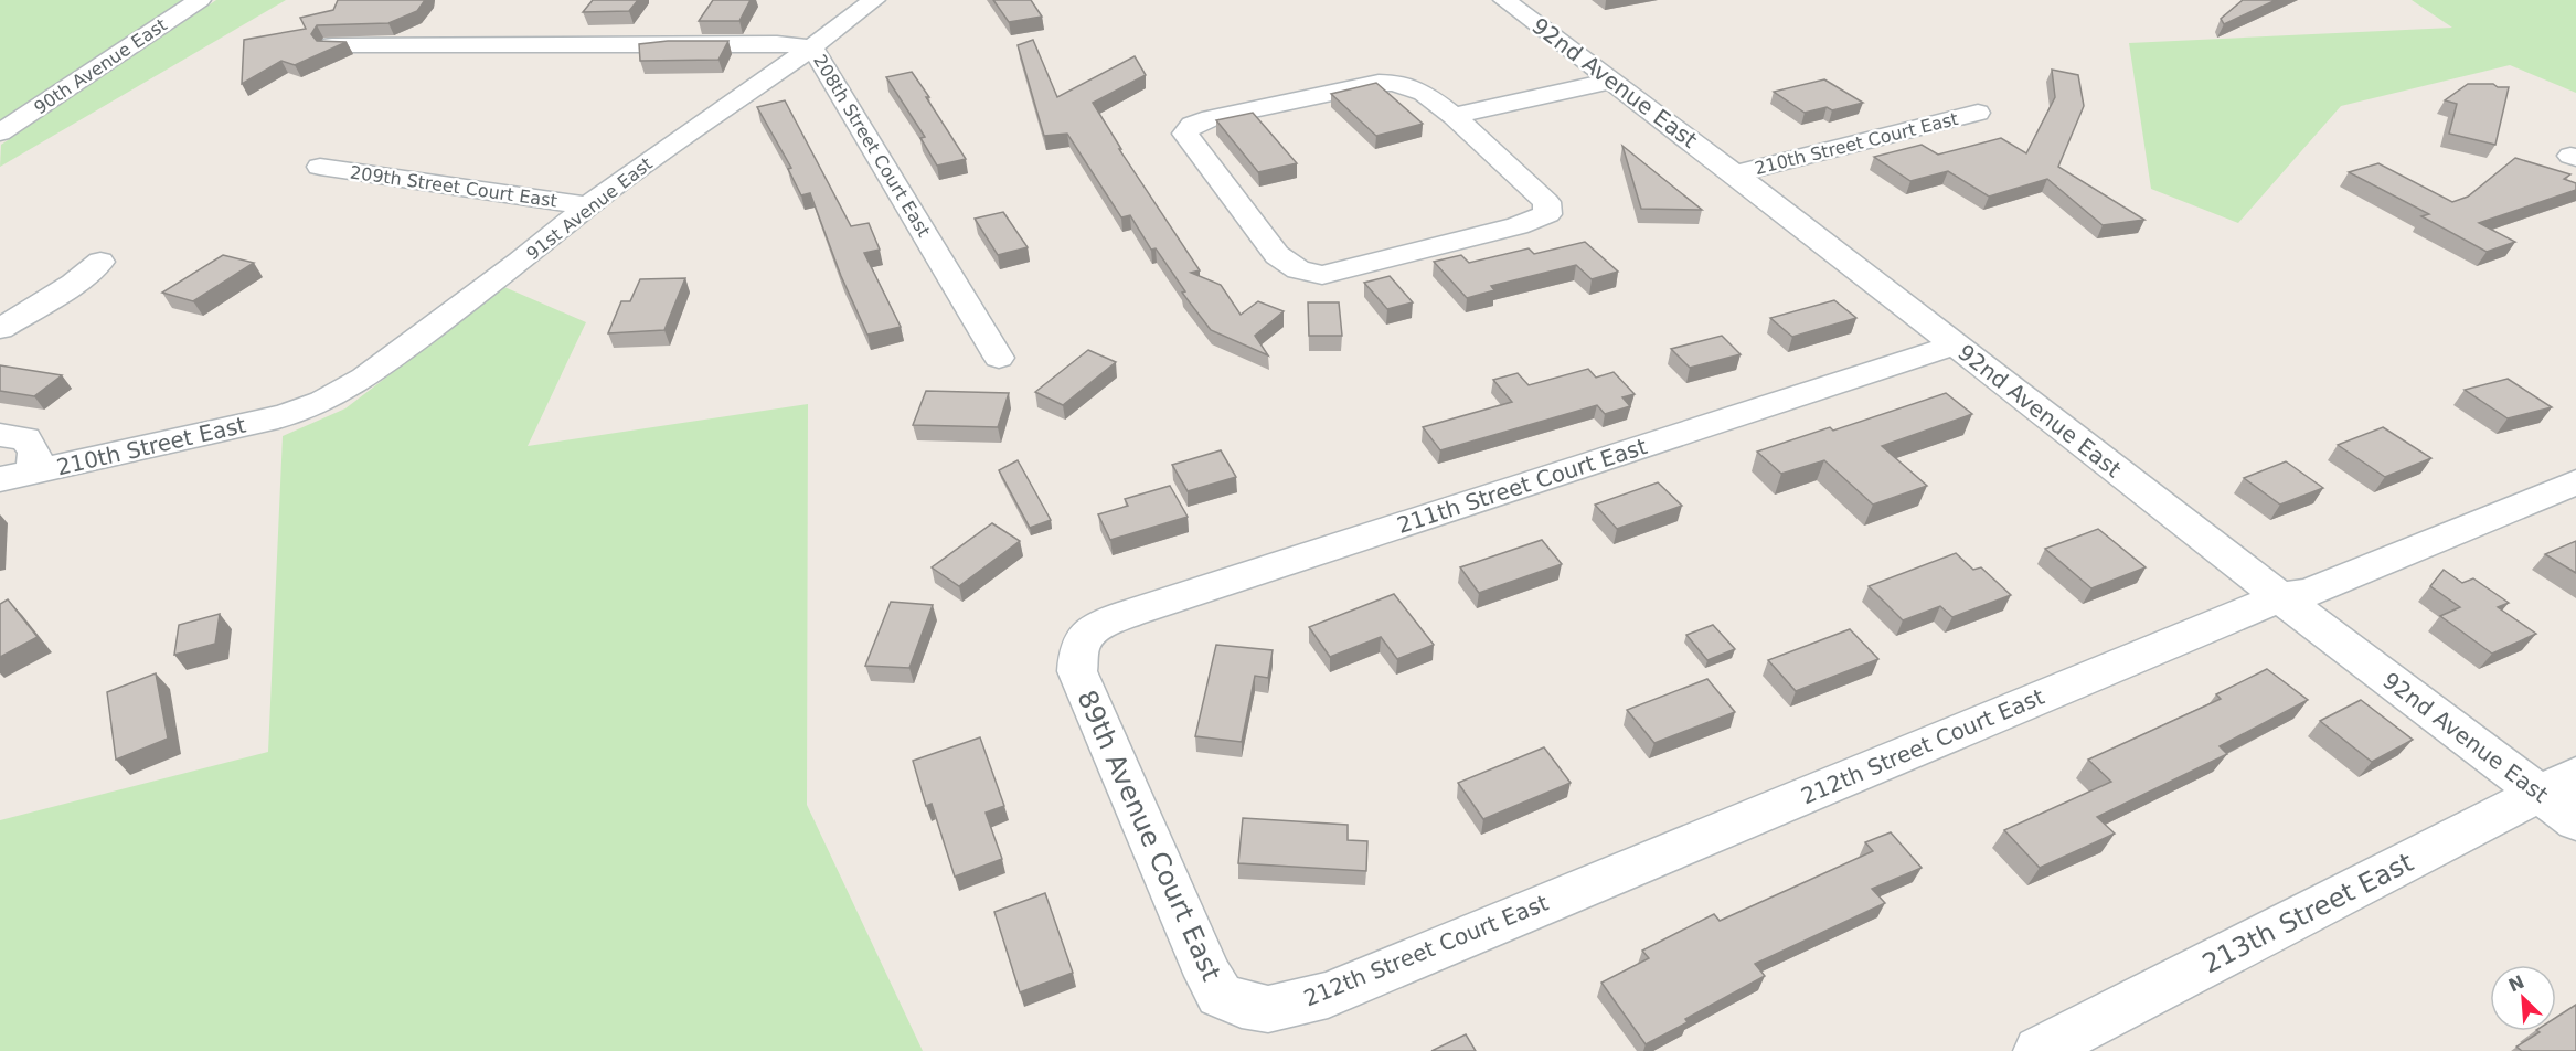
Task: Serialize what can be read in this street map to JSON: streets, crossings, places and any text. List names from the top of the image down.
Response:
{
  "streets": {
    "street": [
      "90th Avenue East",
      "92nd Avenue East",
      "210th Street Court East",
      "208th Street Court East",
      "209th Street Court East",
      "91st Avenue East",
      "210th Street East",
      "211th Street Court East",
      "212th Street Court East",
      "89th Avenue Court East",
      "213th Street East"
    ]
  },
  "crossings": [
    ["92nd Avenue East", "210th Street Court East"],
    ["92nd Avenue East", "211th Street Court East"],
    ["92nd Avenue East", "212th Street Court East"],
    ["92nd Avenue East", "213th Street East"],
    ["208th Street Court East", "91st Avenue East"],
    ["209th Street Court East", "91st Avenue East"],
    ["91st Avenue East", "210th Street East"],
    ["211th Street Court East", "89th Avenue Court East"],
    ["212th Street Court East", "89th Avenue Court East"]
  ],
  "north": "top left"
}
